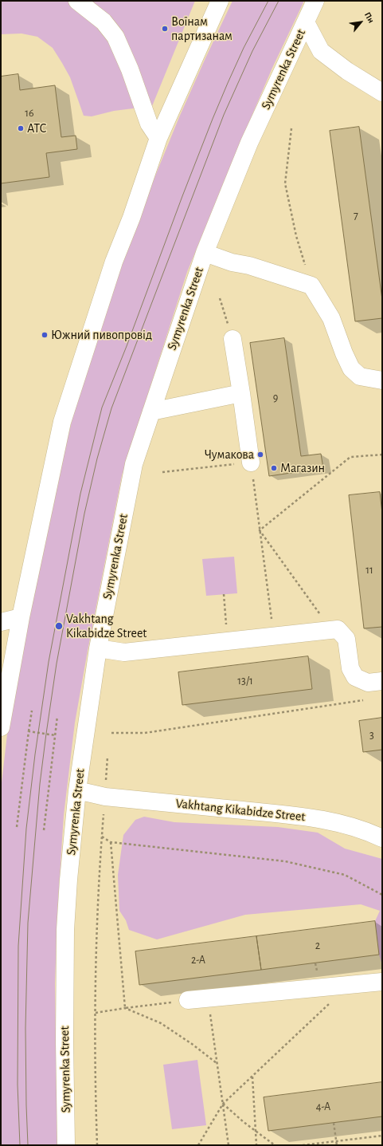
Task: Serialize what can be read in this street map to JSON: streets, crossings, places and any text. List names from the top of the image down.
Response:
{
  "streets": {
    "street": ["Symyrenka Street", "Vakhtang Kikabidze Street"]
  },
  "crossings": [
    ["Symyrenka Street", "Vakhtang Kikabidze Street"]
  ],
  "places": [
    "Воїнам партизанам",
    "АТС",
    "Южний пивопровід",
    "Чумакова",
    "Магазин",
    "Vakhtang Kikabidze Street"
  ],
  "house_numbers": [
    "16",
    "7",
    "9",
    "11",
    "13/1",
    "3",
    "2",
    "2-А",
    "4-А"
  ],
  "north": "top right"
}
